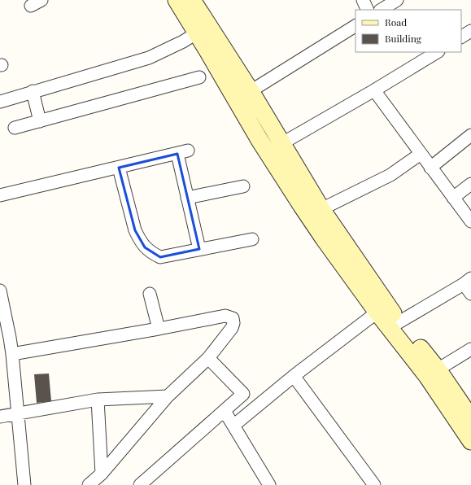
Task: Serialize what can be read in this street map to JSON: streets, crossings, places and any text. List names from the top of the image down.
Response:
{
  "legend": ["Road", "Building"]
}
